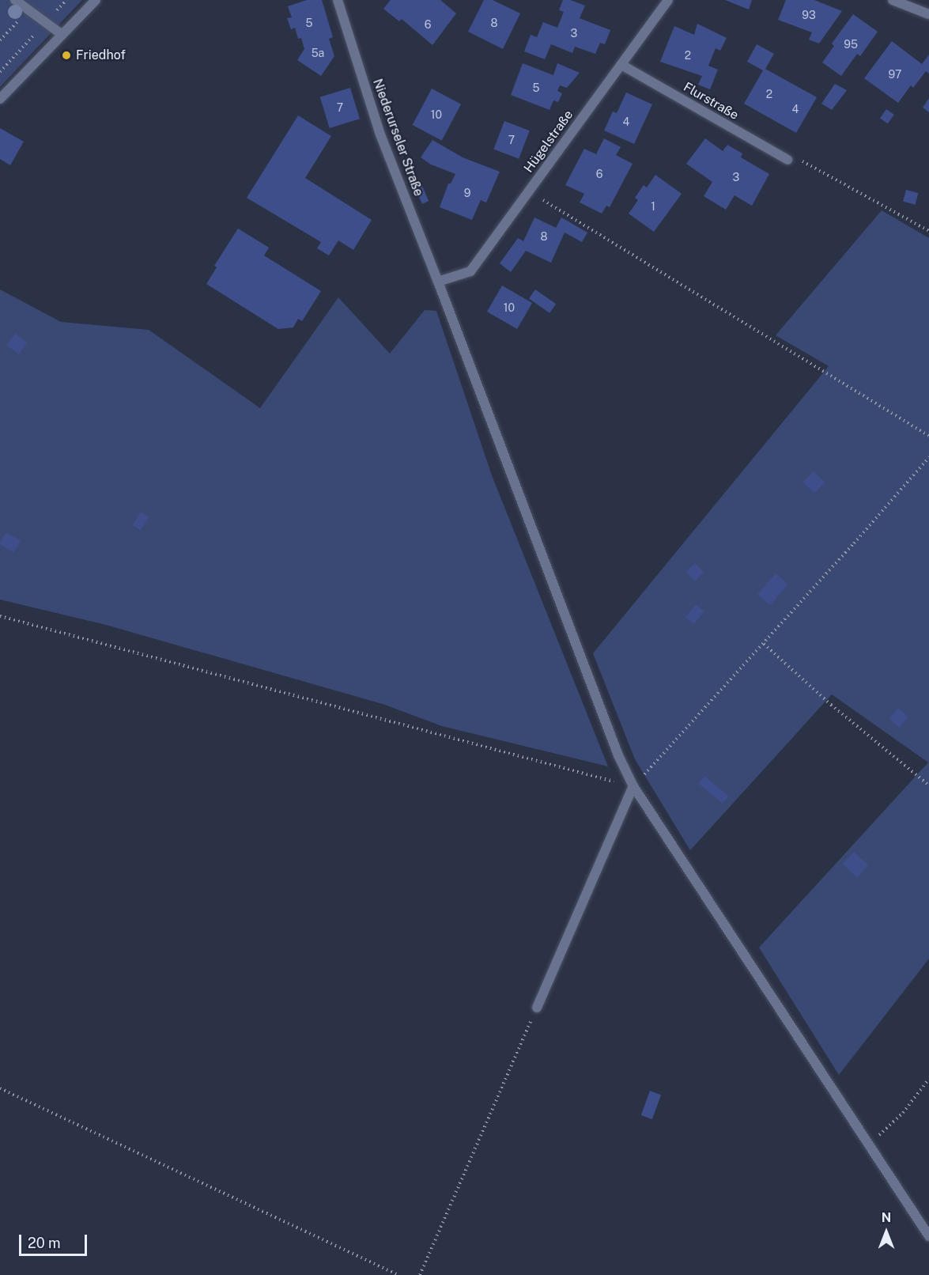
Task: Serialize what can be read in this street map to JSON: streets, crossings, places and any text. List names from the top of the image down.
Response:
{
  "streets": {
    "street": ["Flurstraße", "Niederurseler Straße", "Hügelstraße"]
  },
  "crossings": [
    ["Flurstraße", "Hügelstraße"],
    ["Niederurseler Straße", "Hügelstraße"]
  ],
  "places": ["Friedhof"],
  "house_numbers": [
    "93",
    "5",
    "8",
    "6",
    "3",
    "95",
    "5a",
    "2",
    "97",
    "5",
    "2",
    "7",
    "4",
    "10",
    "4",
    "7",
    "6",
    "3",
    "9",
    "1",
    "8",
    "10"
  ],
  "scale_bar": "20 m",
  "north": "top"
}
